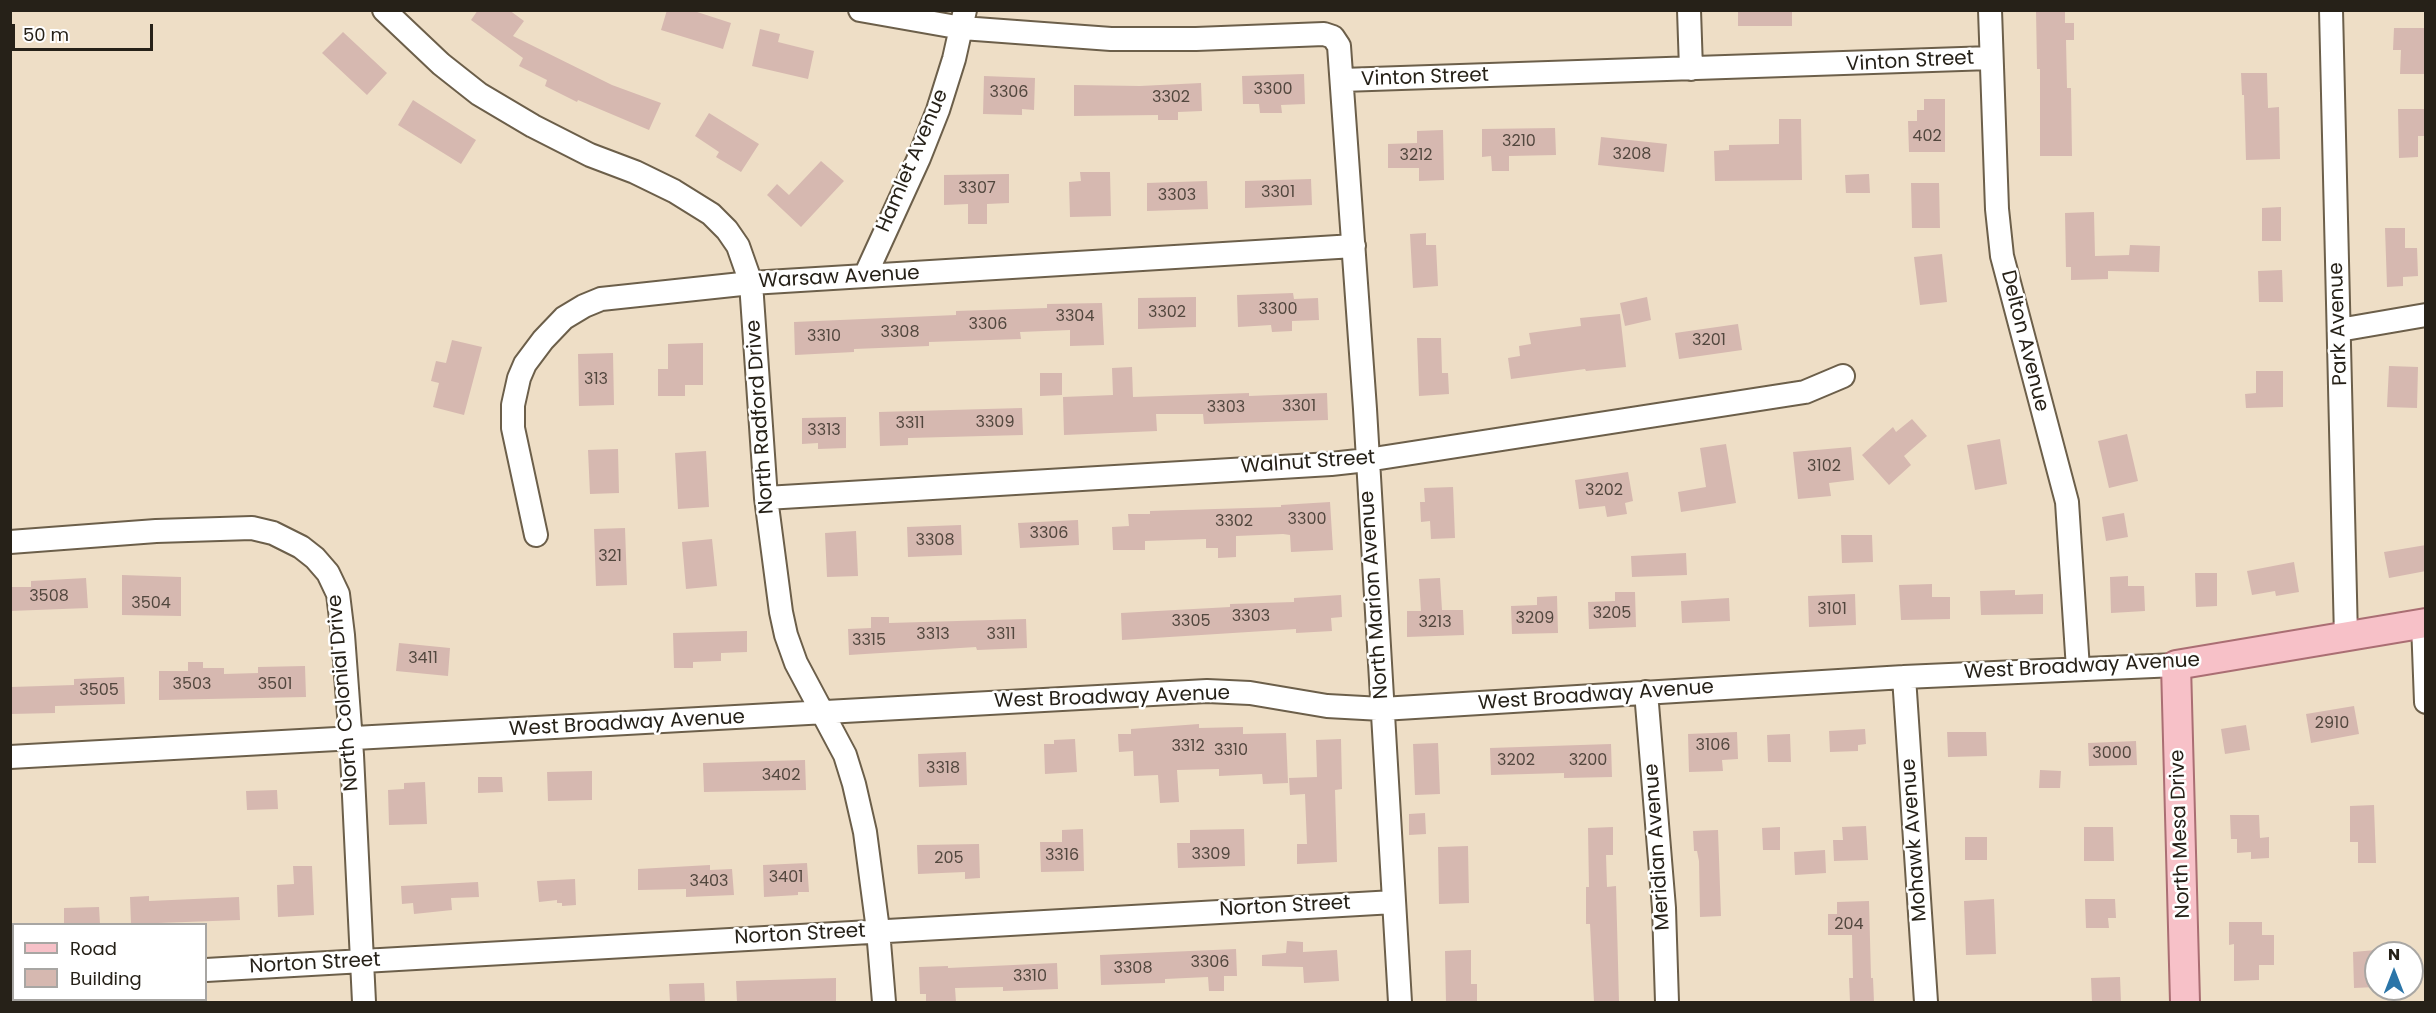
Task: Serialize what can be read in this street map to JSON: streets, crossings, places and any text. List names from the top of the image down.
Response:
{
  "streets": {
    "main road": ["West Broadway Avenue", "North Mesa Drive"],
    "street": [
      "Vinton Street",
      "Hamlet Avenue",
      "Warsaw Avenue",
      "Park Avenue",
      "Delton Avenue",
      "North Radford Drive",
      "Walnut Street",
      "North Marion Avenue",
      "North Colonial Drive",
      "Mohawk Avenue",
      "Meridian Avenue",
      "Norton Street"
    ]
  },
  "crossings": [
    ["Vinton Street", "Hamlet Avenue"],
    ["Vinton Street", "Delton Avenue"],
    ["Vinton Street", "North Marion Avenue"],
    ["Hamlet Avenue", "Warsaw Avenue"],
    ["Warsaw Avenue", "North Radford Drive"],
    ["Warsaw Avenue", "North Marion Avenue"],
    ["Park Avenue", "West Broadway Avenue"],
    ["Delton Avenue", "West Broadway Avenue"],
    ["North Radford Drive", "Walnut Street"],
    ["North Radford Drive", "West Broadway Avenue"],
    ["North Radford Drive", "Norton Street"],
    ["Walnut Street", "North Marion Avenue"],
    ["North Marion Avenue", "West Broadway Avenue"],
    ["North Marion Avenue", "Norton Street"],
    ["West Broadway Avenue", "North Colonial Drive"],
    ["West Broadway Avenue", "North Mesa Drive"],
    ["West Broadway Avenue", "Mohawk Avenue"],
    ["West Broadway Avenue", "Meridian Avenue"],
    ["North Colonial Drive", "Norton Street"]
  ],
  "house_numbers": [
    "3300",
    "3306",
    "3302",
    "402",
    "3210",
    "3208",
    "3212",
    "3307",
    "3301",
    "3303",
    "3300",
    "3302",
    "3304",
    "3306",
    "3308",
    "3310",
    "3201",
    "313",
    "3301",
    "3303",
    "3309",
    "3311",
    "3313",
    "3102",
    "3202",
    "3300",
    "3302",
    "3306",
    "3308",
    "321",
    "3508",
    "3504",
    "3101",
    "3205",
    "3303",
    "3209",
    "3305",
    "3213",
    "3313",
    "3311",
    "3315",
    "3411",
    "3503",
    "3501",
    "3505",
    "2910",
    "3106",
    "3312",
    "3310",
    "3000",
    "3202",
    "3200",
    "3318",
    "3402",
    "3309",
    "3316",
    "205",
    "3401",
    "3403",
    "204",
    "3306",
    "3308",
    "3310"
  ],
  "legend": ["Road", "Building"],
  "scale_bar": "50 m",
  "north": "top"
}
